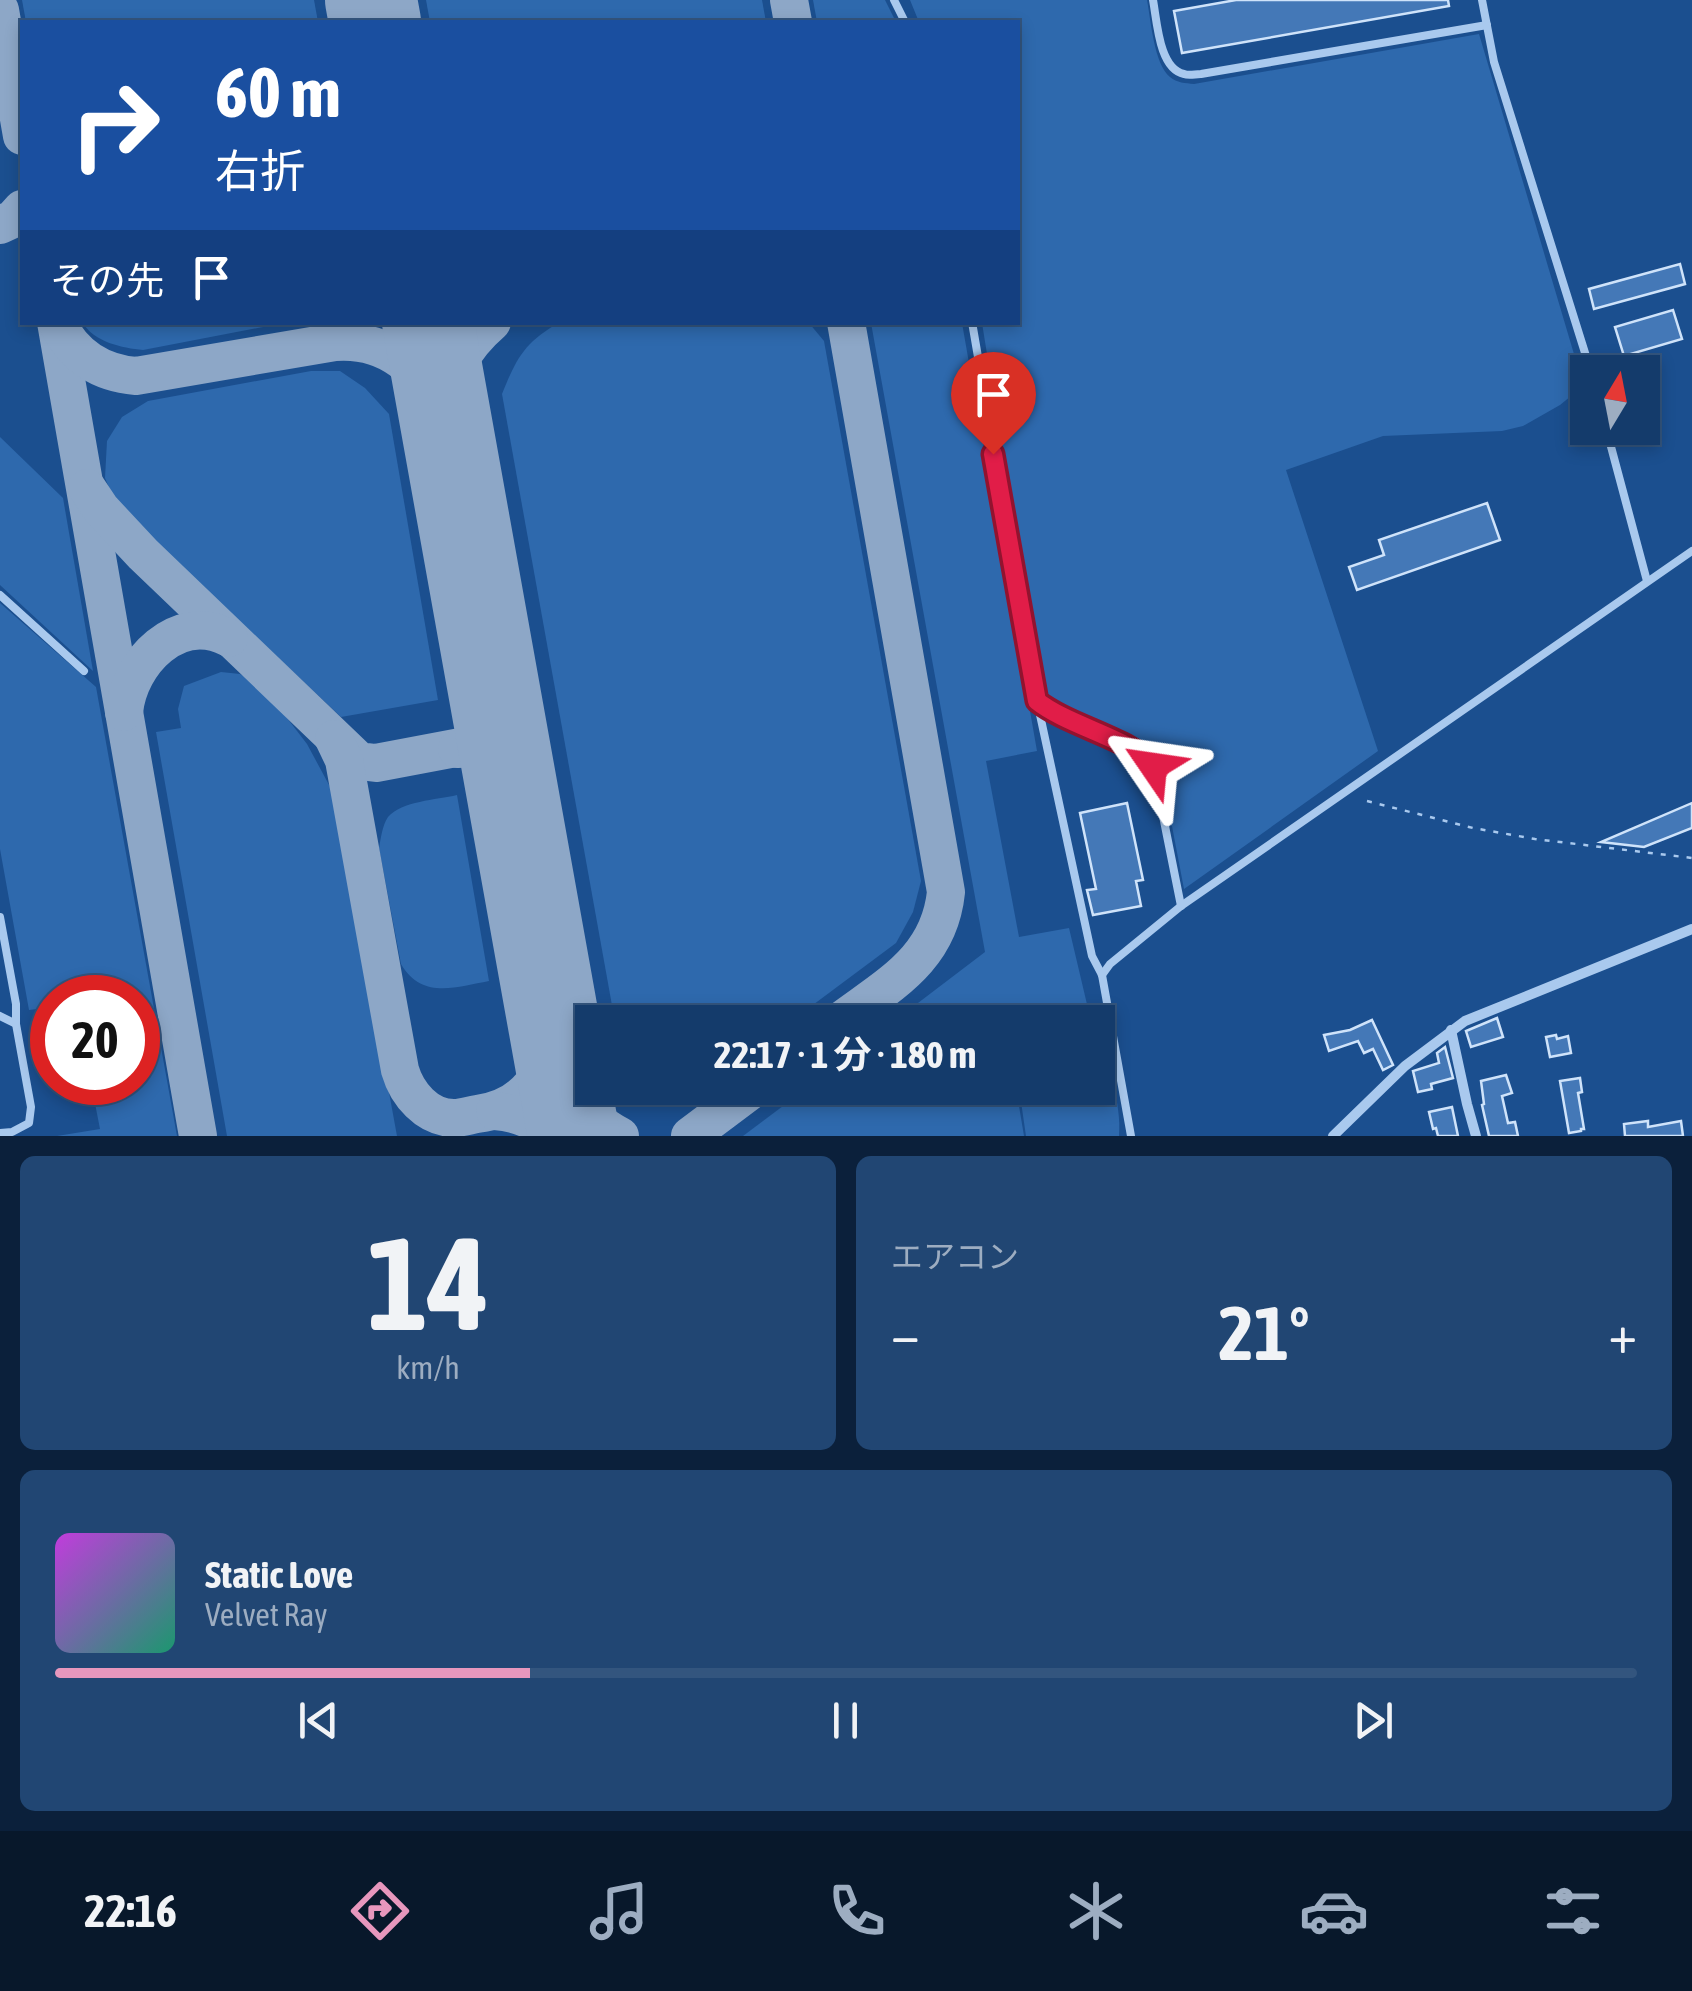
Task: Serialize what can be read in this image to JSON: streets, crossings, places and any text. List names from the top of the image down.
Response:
{
  "north": "top",
  "page": {
    "turn": ["60 m", "右折"],
    "then": "その先",
    "limit": "20",
    "trip": "22:17 · 1 分 · 180 m",
    "tile": [
      ["14", "km/h"],
      "エアコン"
    ],
    "heat": ["−", "21°", "+"],
    "song": ["Static Love", "Velvet Ray"],
    "tabs": "22:16"
  }
}
